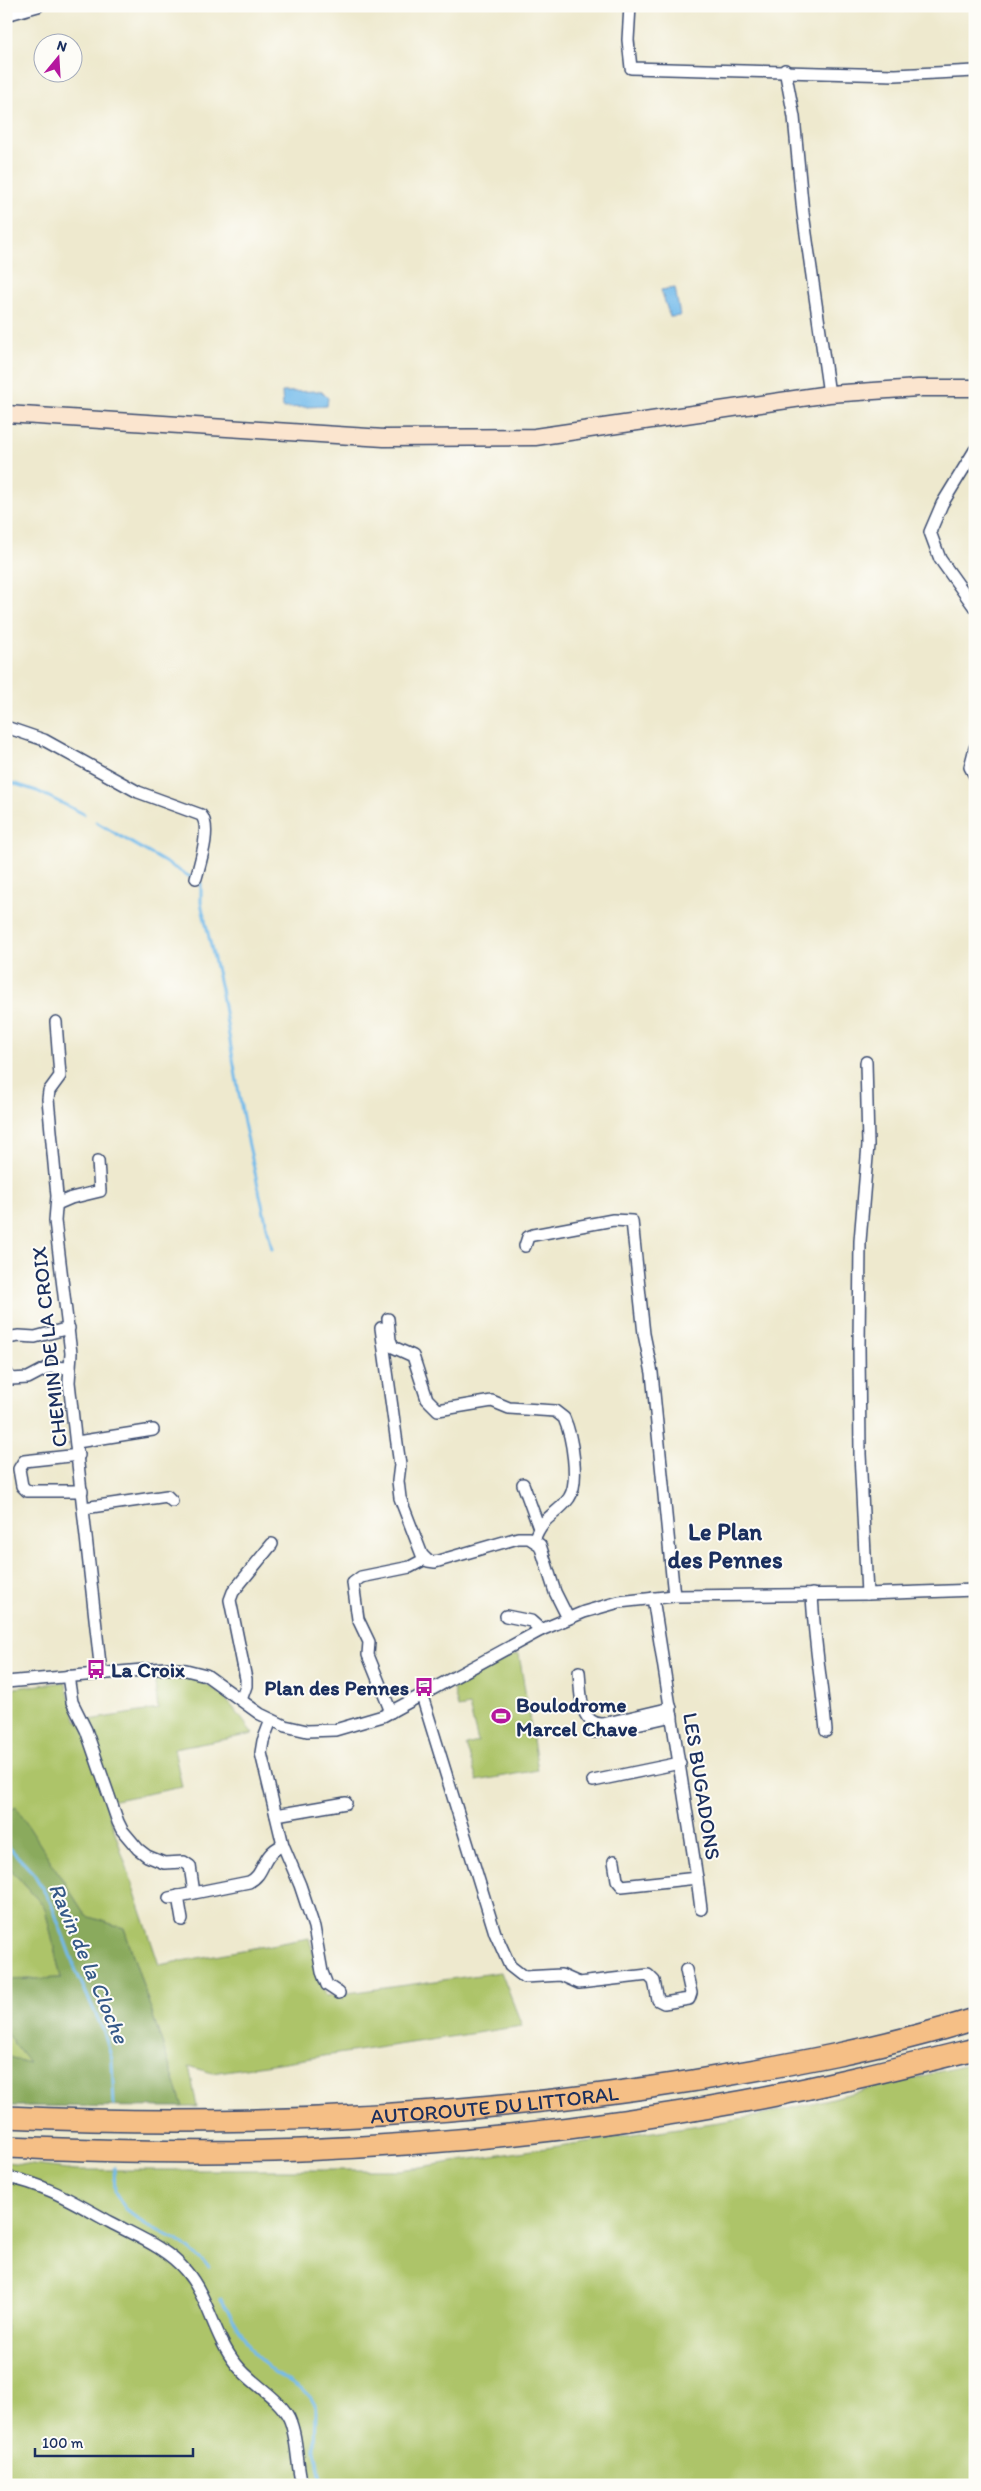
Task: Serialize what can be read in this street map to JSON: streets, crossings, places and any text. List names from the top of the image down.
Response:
{
  "streets": {
    "highway": ["AUTOROUTE DU LITTORAL"],
    "street": ["CHEMIN DE LA CROIX", "LES BUGADONS"]
  },
  "districts": ["Le Plan des Pennes"],
  "water": ["Ravin de la Cloche"],
  "places": {
    "bus stop": ["La Croix", "Plan des Pennes"],
    "sports": ["Boulodrome Marcel Chave"]
  },
  "scale_bar": "100 m",
  "north": "top"
}
